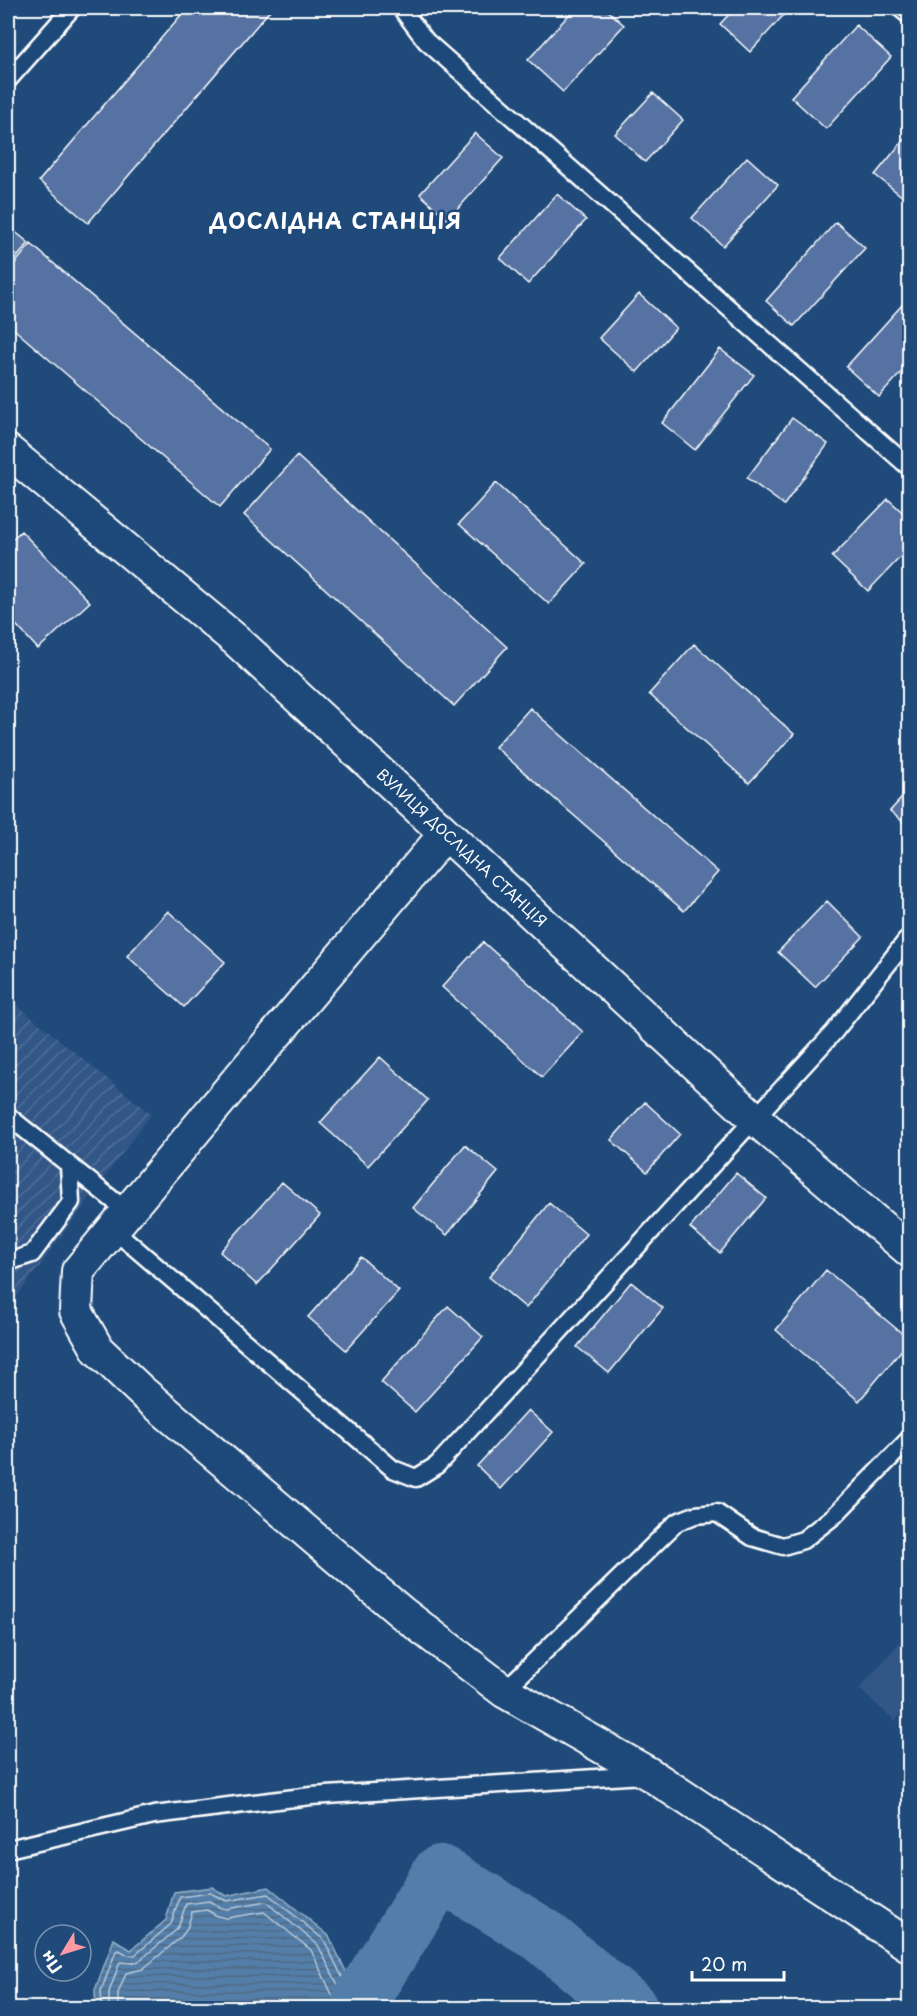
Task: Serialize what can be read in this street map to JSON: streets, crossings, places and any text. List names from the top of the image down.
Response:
{
  "streets": {
    "street": ["ВУЛИЦЯ ДОСЛІДНА СТАНЦІЯ"]
  },
  "districts": ["ДОСЛІДНА СТАНЦІЯ"],
  "scale_bar": "20 m",
  "north": "bottom left"
}
